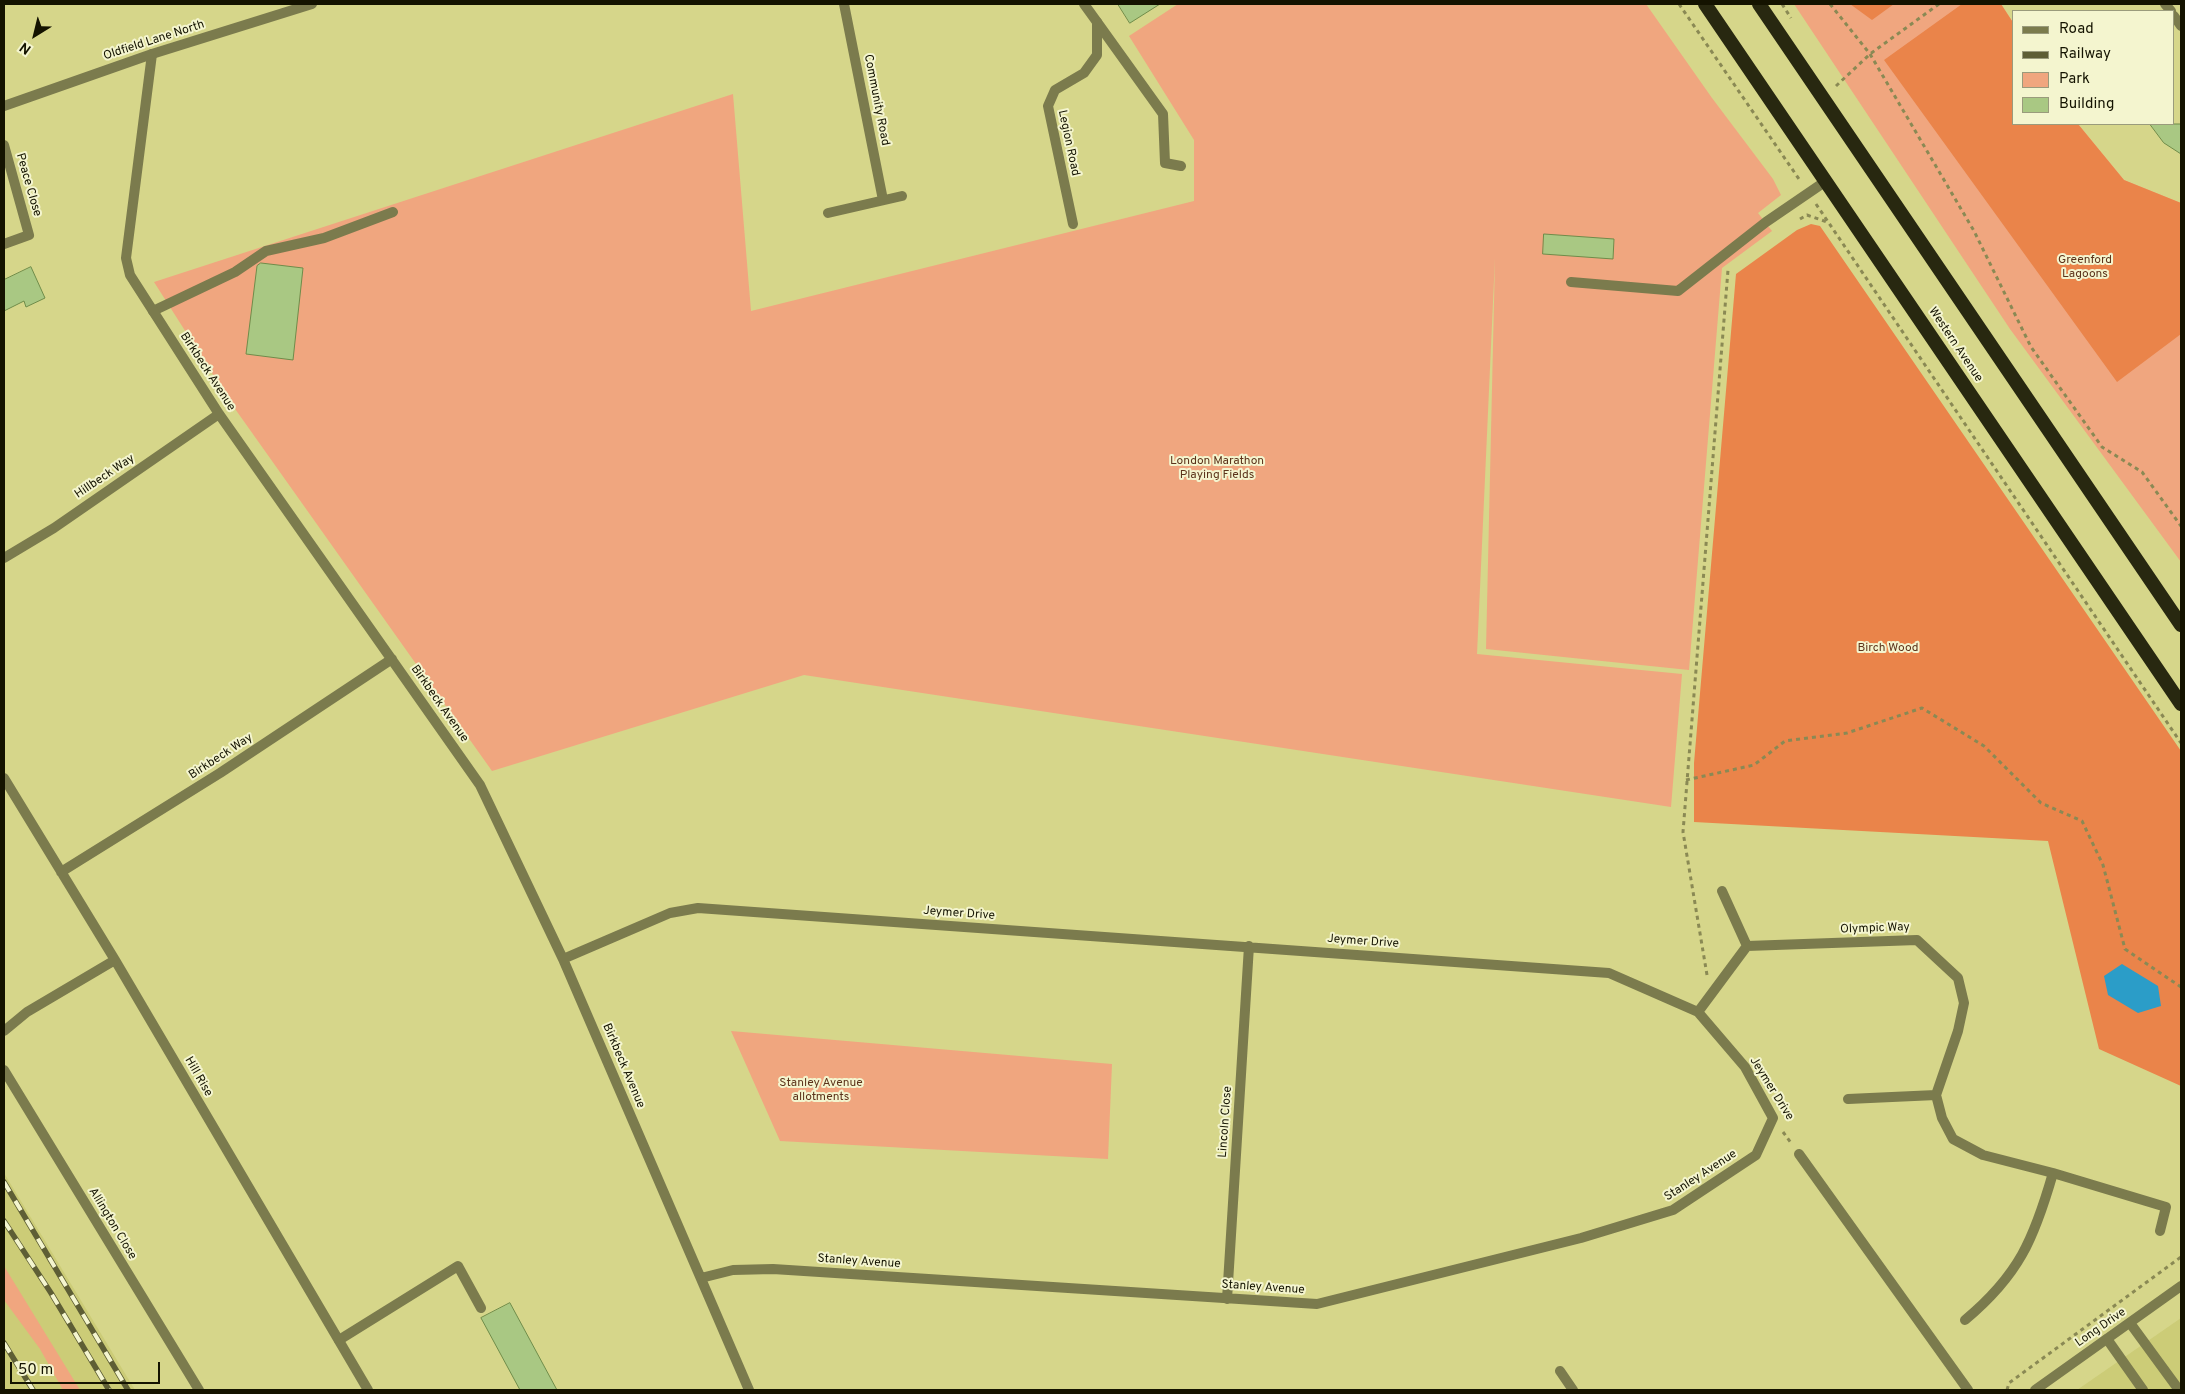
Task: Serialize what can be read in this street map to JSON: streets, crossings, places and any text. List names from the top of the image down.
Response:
{
  "streets": {
    "highway": ["Western Avenue"],
    "street": [
      "Oldfield Lane North",
      "Community Road",
      "Legion Road",
      "Peace Close",
      "Birkbeck Avenue",
      "Hillbeck Way",
      "Birkbeck Way",
      "Jeymer Drive",
      "Olympic Way",
      "Hill Rise",
      "Lincoln Close",
      "Stanley Avenue",
      "Allington Close",
      "Long Drive"
    ]
  },
  "crossings": [
    ["Oldfield Lane North", "Birkbeck Avenue"],
    ["Birkbeck Avenue", "Hillbeck Way"],
    ["Birkbeck Avenue", "Birkbeck Way"],
    ["Birkbeck Avenue", "Jeymer Drive"],
    ["Birkbeck Avenue", "Stanley Avenue"],
    ["Birkbeck Way", "Hill Rise"],
    ["Jeymer Drive", "Lincoln Close"],
    ["Jeymer Drive", "Stanley Avenue"],
    ["Lincoln Close", "Stanley Avenue"]
  ],
  "parks": [
    "Greenford Lagoons",
    "London Marathon Playing Fields",
    "Birch Wood",
    "Stanley Avenue allotments"
  ],
  "legend": [
    "Road",
    "Railway",
    "Park",
    "Building"
  ],
  "scale_bar": "50 m",
  "north": "bottom left"
}
